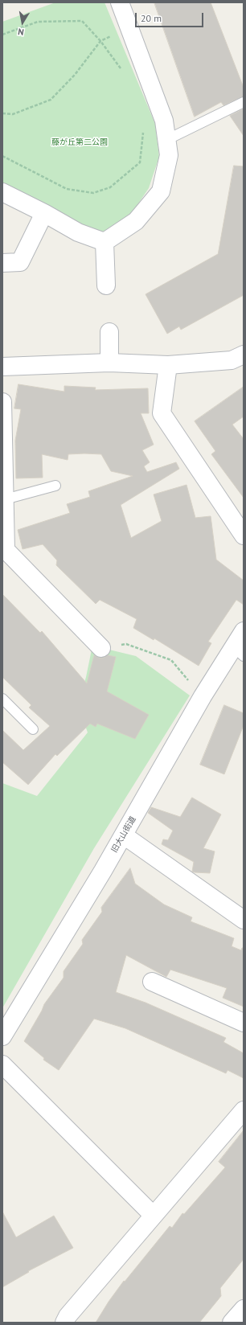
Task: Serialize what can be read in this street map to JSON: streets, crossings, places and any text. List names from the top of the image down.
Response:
{
  "streets": {
    "street": ["旧大山街道"]
  },
  "parks": ["藤が丘第二公園"],
  "scale_bar": "20 m",
  "north": "bottom"
}
